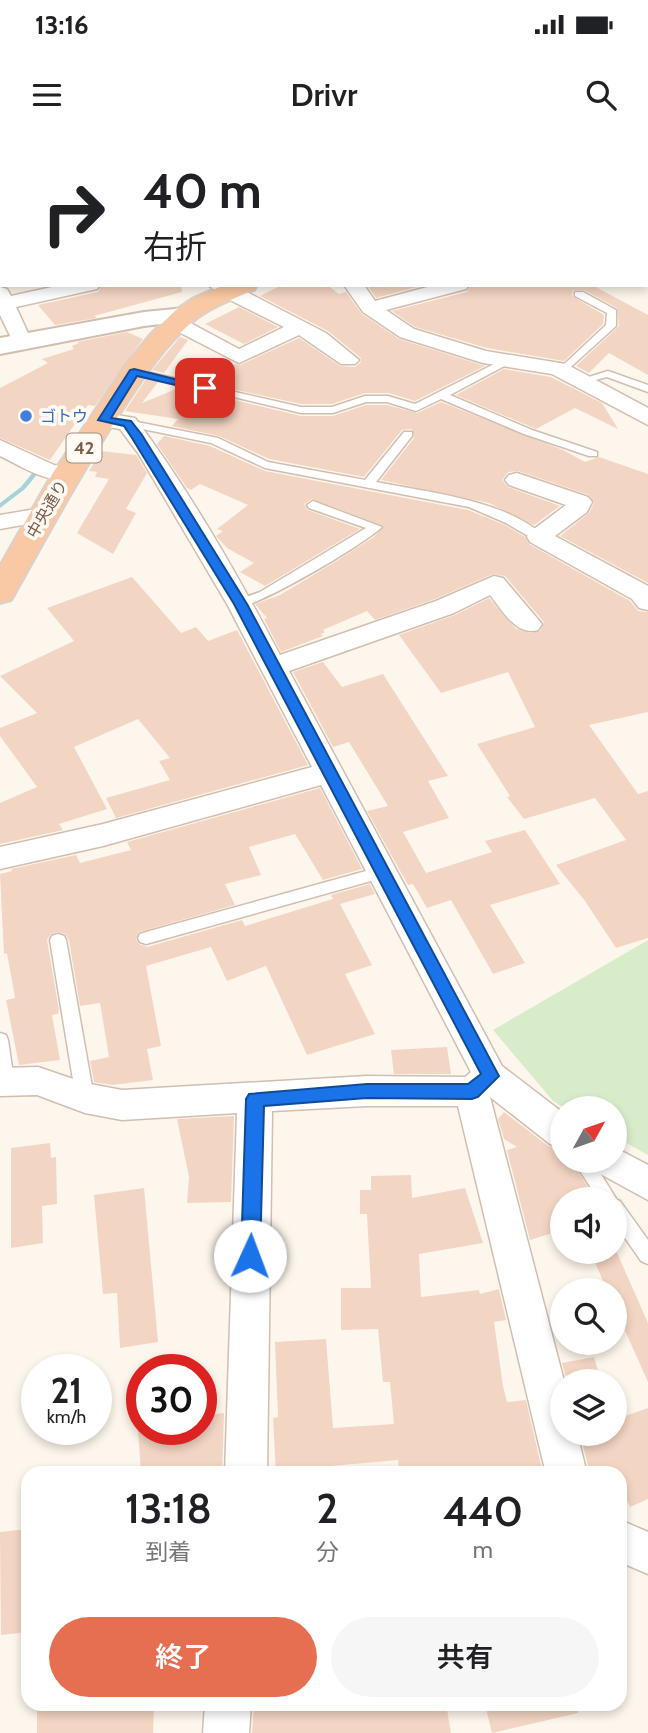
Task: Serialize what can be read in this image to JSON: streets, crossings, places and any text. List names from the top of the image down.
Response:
{
  "streets": {
    "highway": ["42", "中央通り"]
  },
  "places": ["ゴトウ"],
  "north": "top right",
  "page": {
    "status": "13:16",
    "header": "Drivr",
    "turn": ["40 m", "右折"],
    "speed": "21 km/h",
    "limit": "30",
    "eta": [
      "13:18",
      "到着",
      "2",
      "分",
      "440",
      "m"
    ],
    "buttons": ["終了", "共有"]
  }
}
